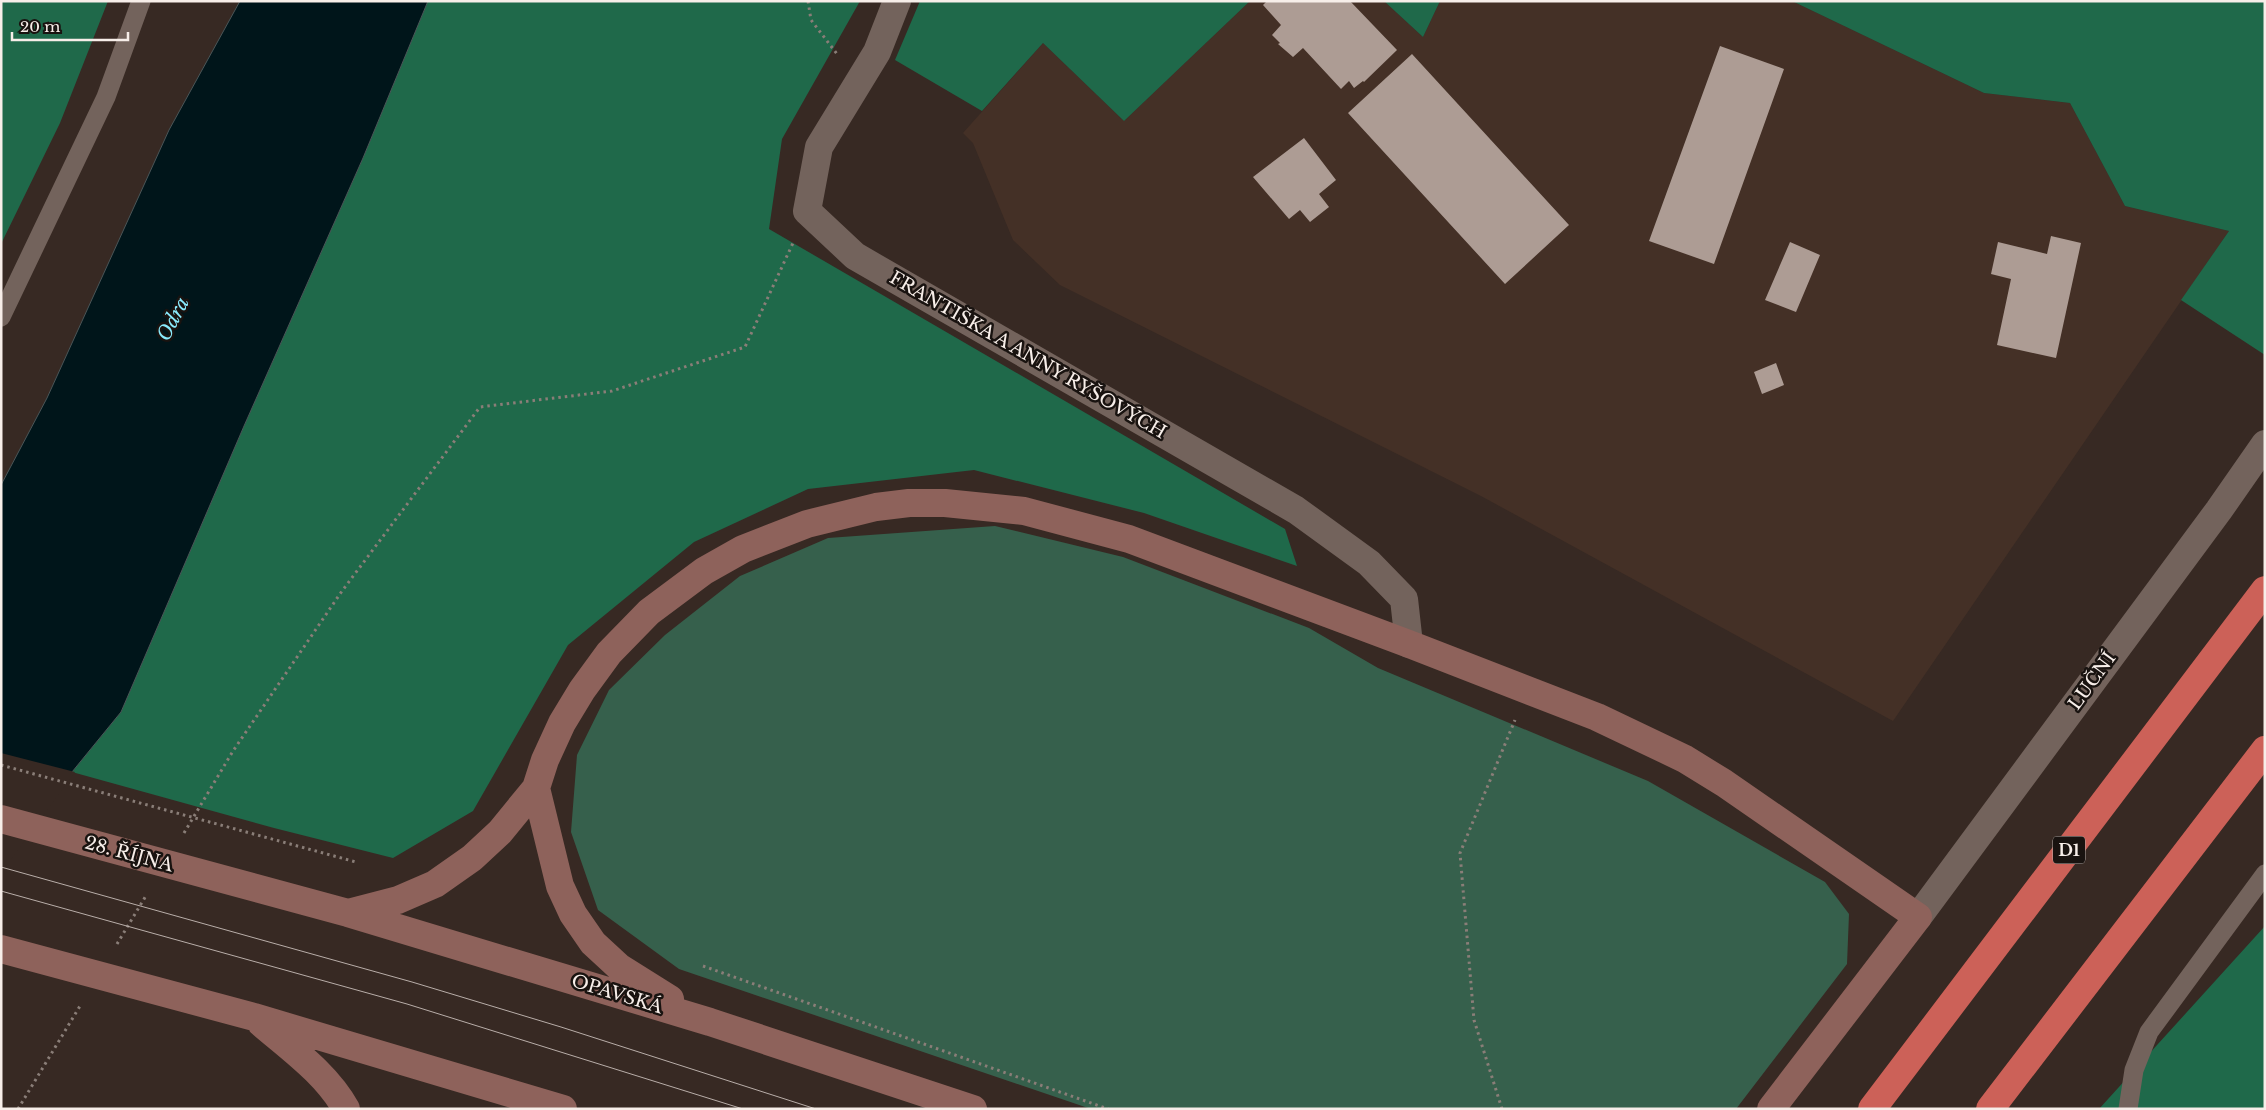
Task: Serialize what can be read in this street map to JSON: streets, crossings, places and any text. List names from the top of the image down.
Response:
{
  "streets": {
    "highway": ["D1"],
    "main road": ["28. ŘÍJNA", "OPAVSKÁ"],
    "street": ["FRANTIŠKA A ANNY RYŠOVÝCH", "LUČNÍ"]
  },
  "crossings": [
    ["28. ŘÍJNA", "OPAVSKÁ"]
  ],
  "water": ["Odra"],
  "scale_bar": "20 m"
}
